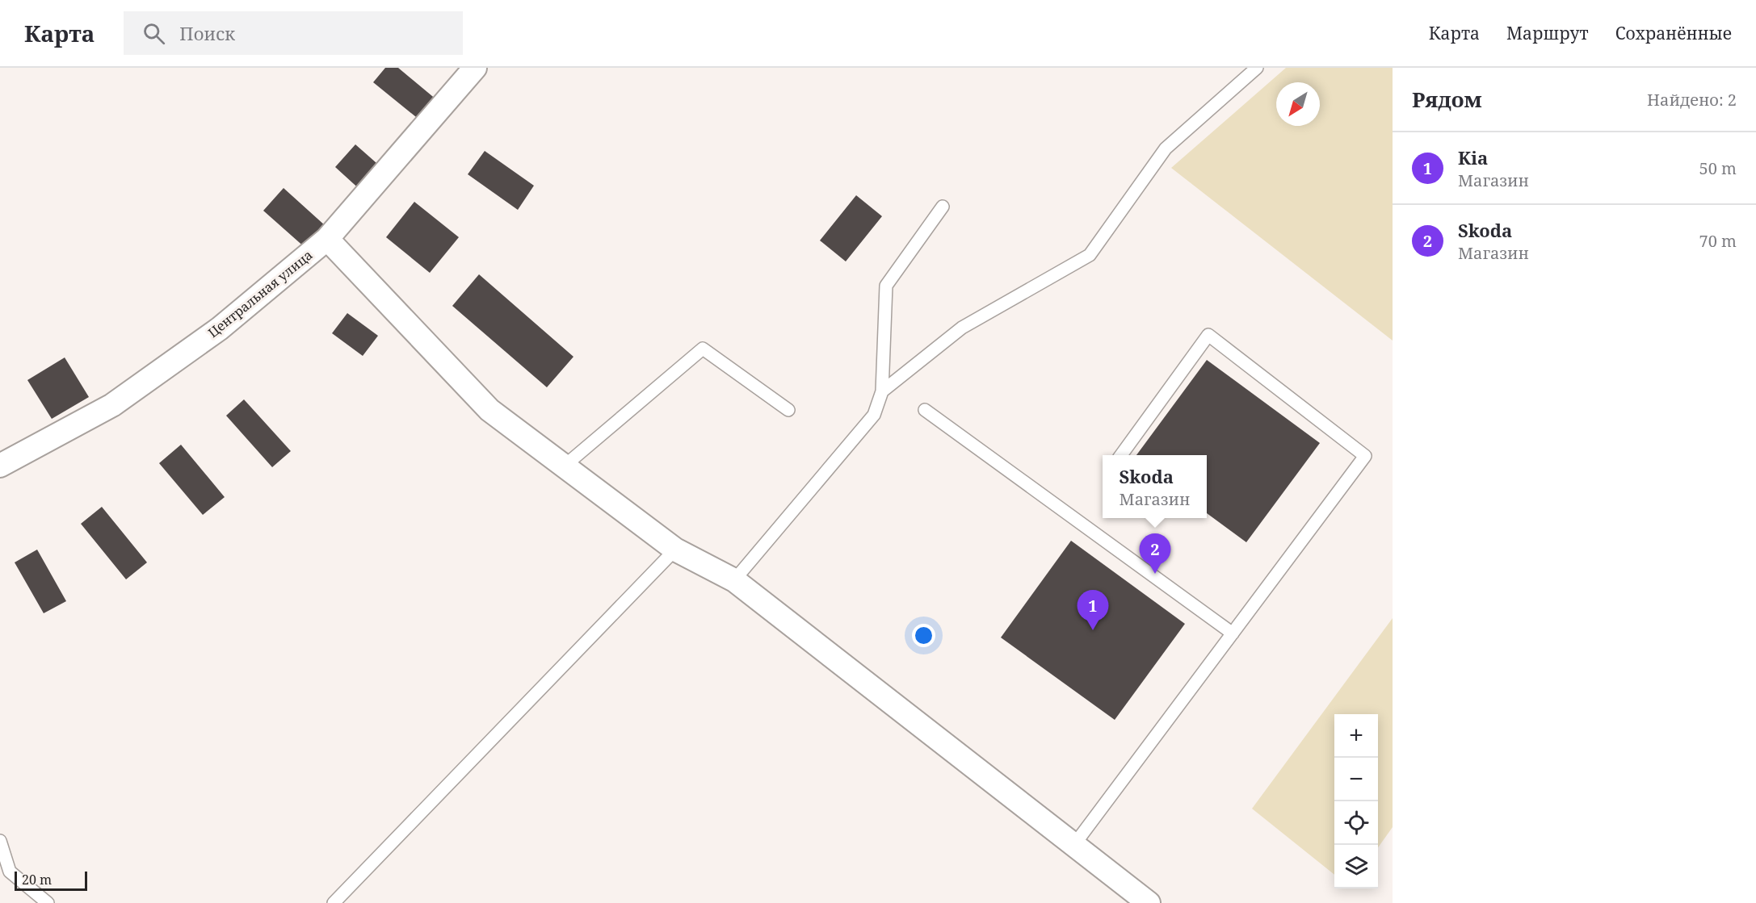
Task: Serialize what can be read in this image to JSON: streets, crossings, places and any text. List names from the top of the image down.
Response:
{
  "streets": {
    "street": ["Центральная улица"]
  },
  "scale_bar": "20 m",
  "north": "bottom left",
  "page": {
    "header": "Карта",
    "search": "Поиск",
    "nav": ["Карта", "Маршрут", "Сохранённые"],
    "heading": ["Рядом", "Найдено: 2"],
    "list": [
      {
        "mark": "1",
        "name": "Kia",
        "note": "Магазин",
        "value": "50 m"
      },
      {
        "mark": "2",
        "name": "Skoda",
        "note": "Магазин",
        "value": "70 m"
      }
    ],
    "popup": ["Skoda", "Магазин"],
    "pins": ["2", "1"],
    "map_buttons": ["+", "−"],
    "scale": "20 m"
  }
}
